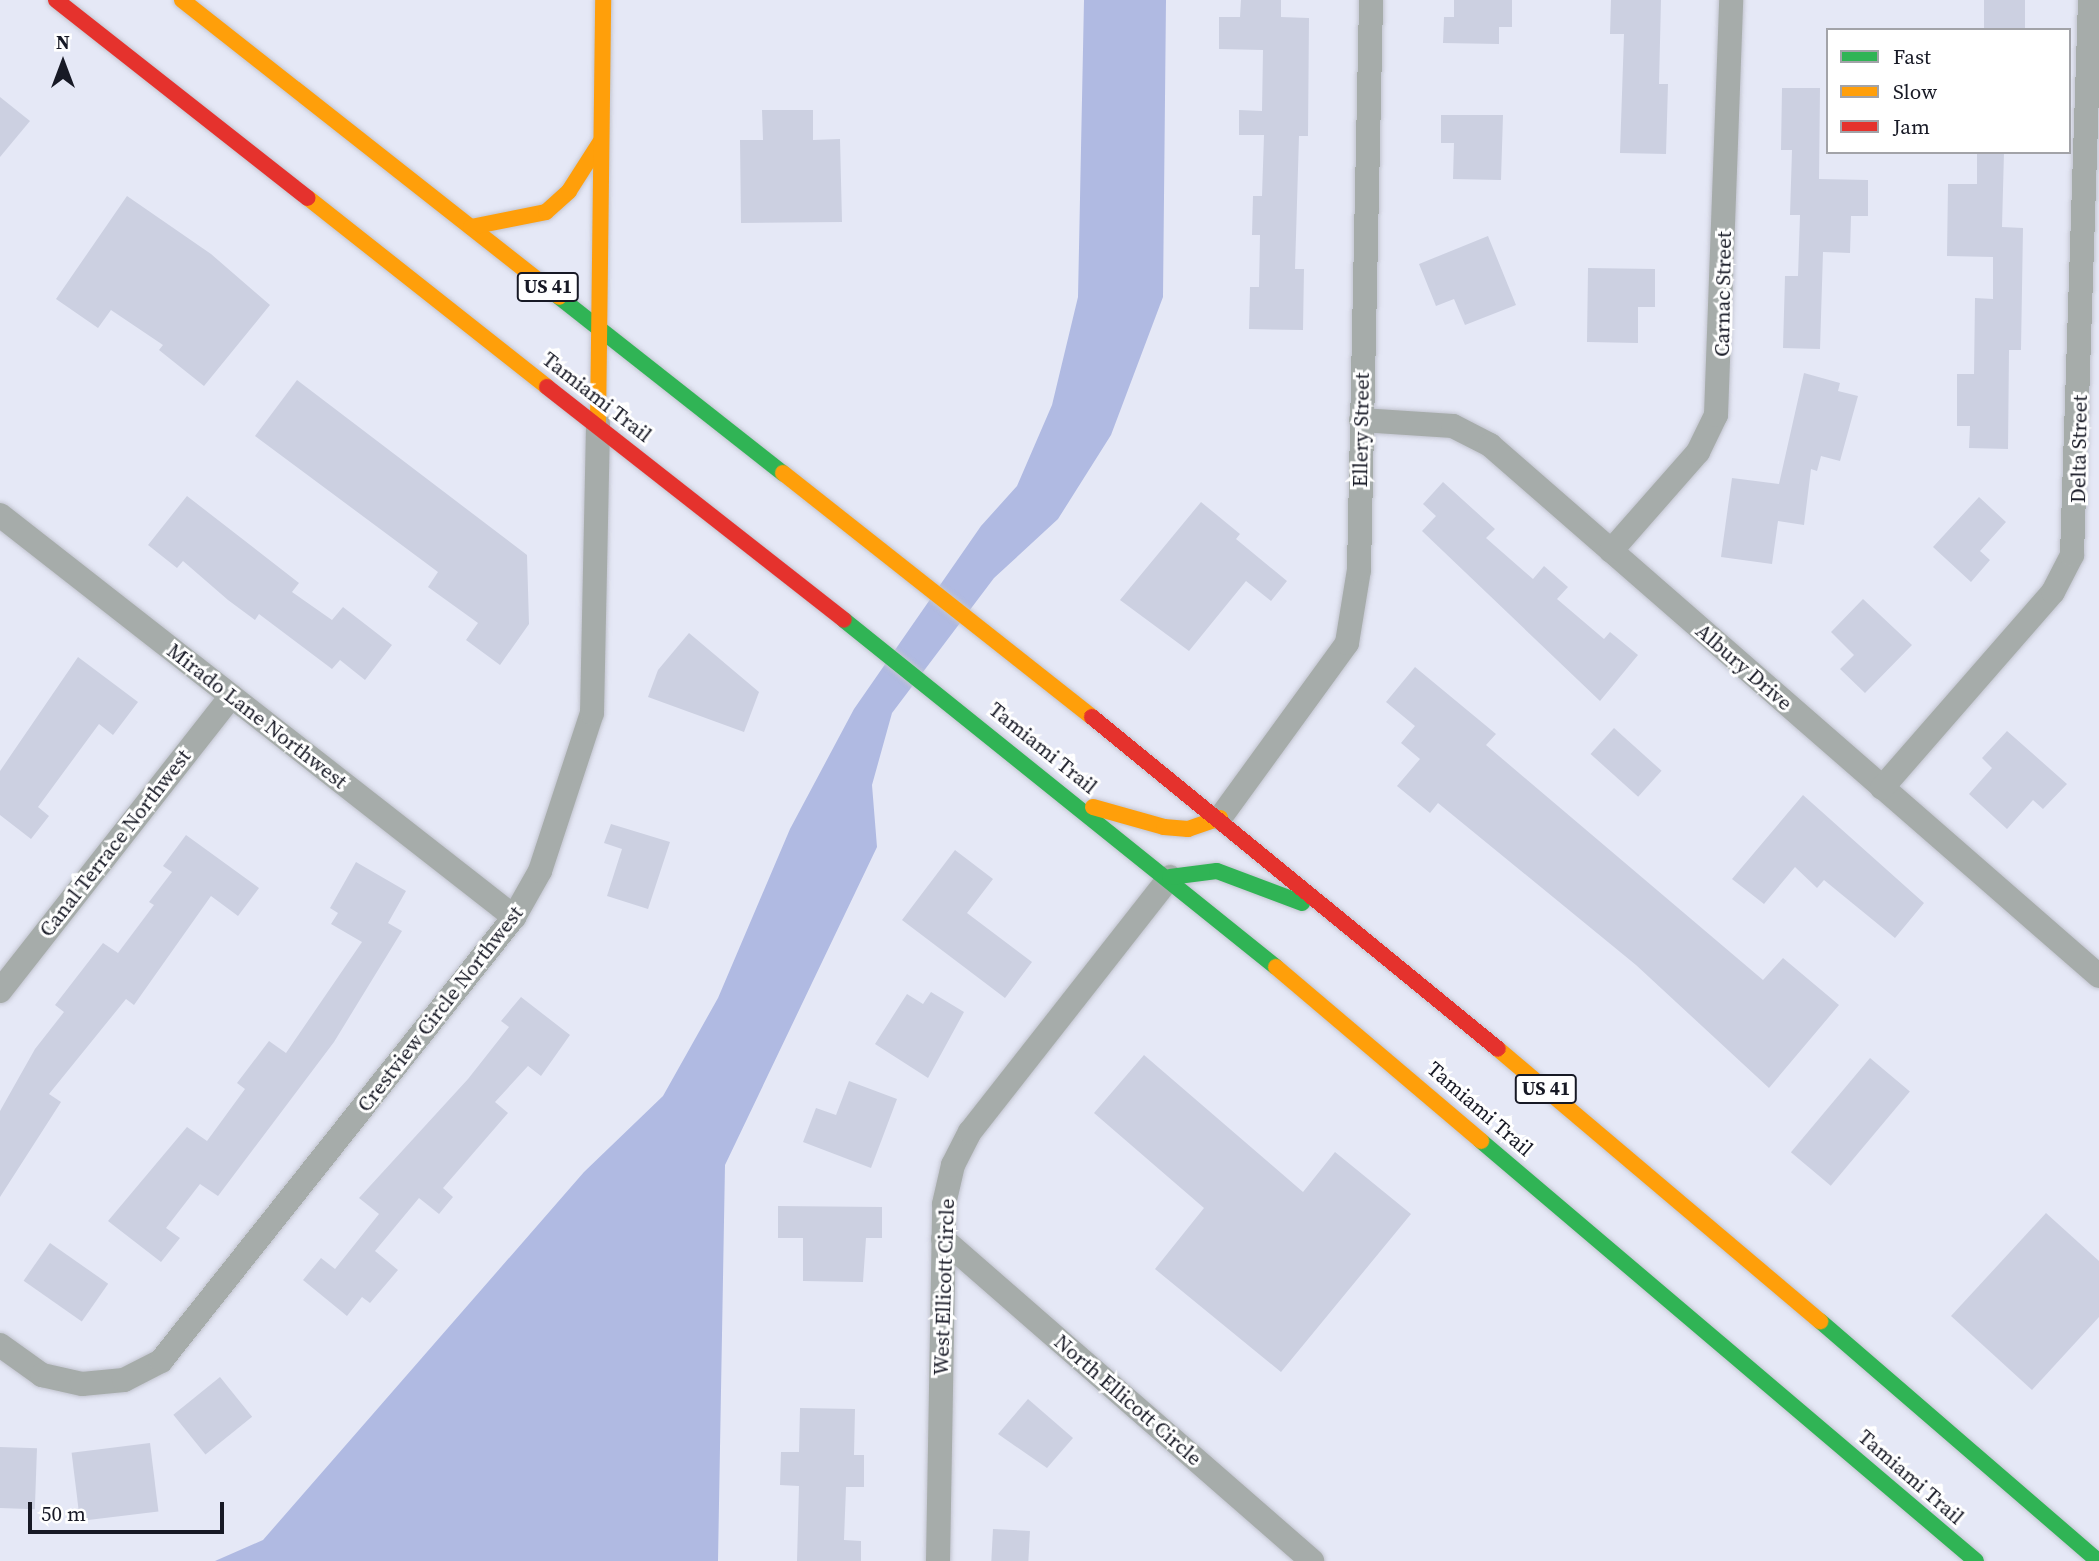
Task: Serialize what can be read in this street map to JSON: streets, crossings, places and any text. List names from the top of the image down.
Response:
{
  "streets": {
    "main road": ["US 41", "Tamiami Trail"],
    "street": [
      "Carnac Street",
      "Ellery Street",
      "Delta Street",
      "Albury Drive",
      "Mirado Lane Northwest",
      "Canal Terrace Northwest",
      "Crestview Circle Northwest",
      "West Ellicott Circle",
      "North Ellicott Circle"
    ]
  },
  "crossings": [
    ["US 41", "Ellery Street"],
    ["Carnac Street", "Albury Drive"],
    ["Tamiami Trail", "Crestview Circle Northwest"],
    ["Tamiami Trail", "West Ellicott Circle"],
    ["Ellery Street", "Albury Drive"],
    ["Delta Street", "Albury Drive"],
    ["Mirado Lane Northwest", "Canal Terrace Northwest"],
    ["Mirado Lane Northwest", "Crestview Circle Northwest"],
    ["West Ellicott Circle", "North Ellicott Circle"]
  ],
  "legend": ["Fast", "Slow", "Jam"],
  "scale_bar": "50 m",
  "north": "top"
}
